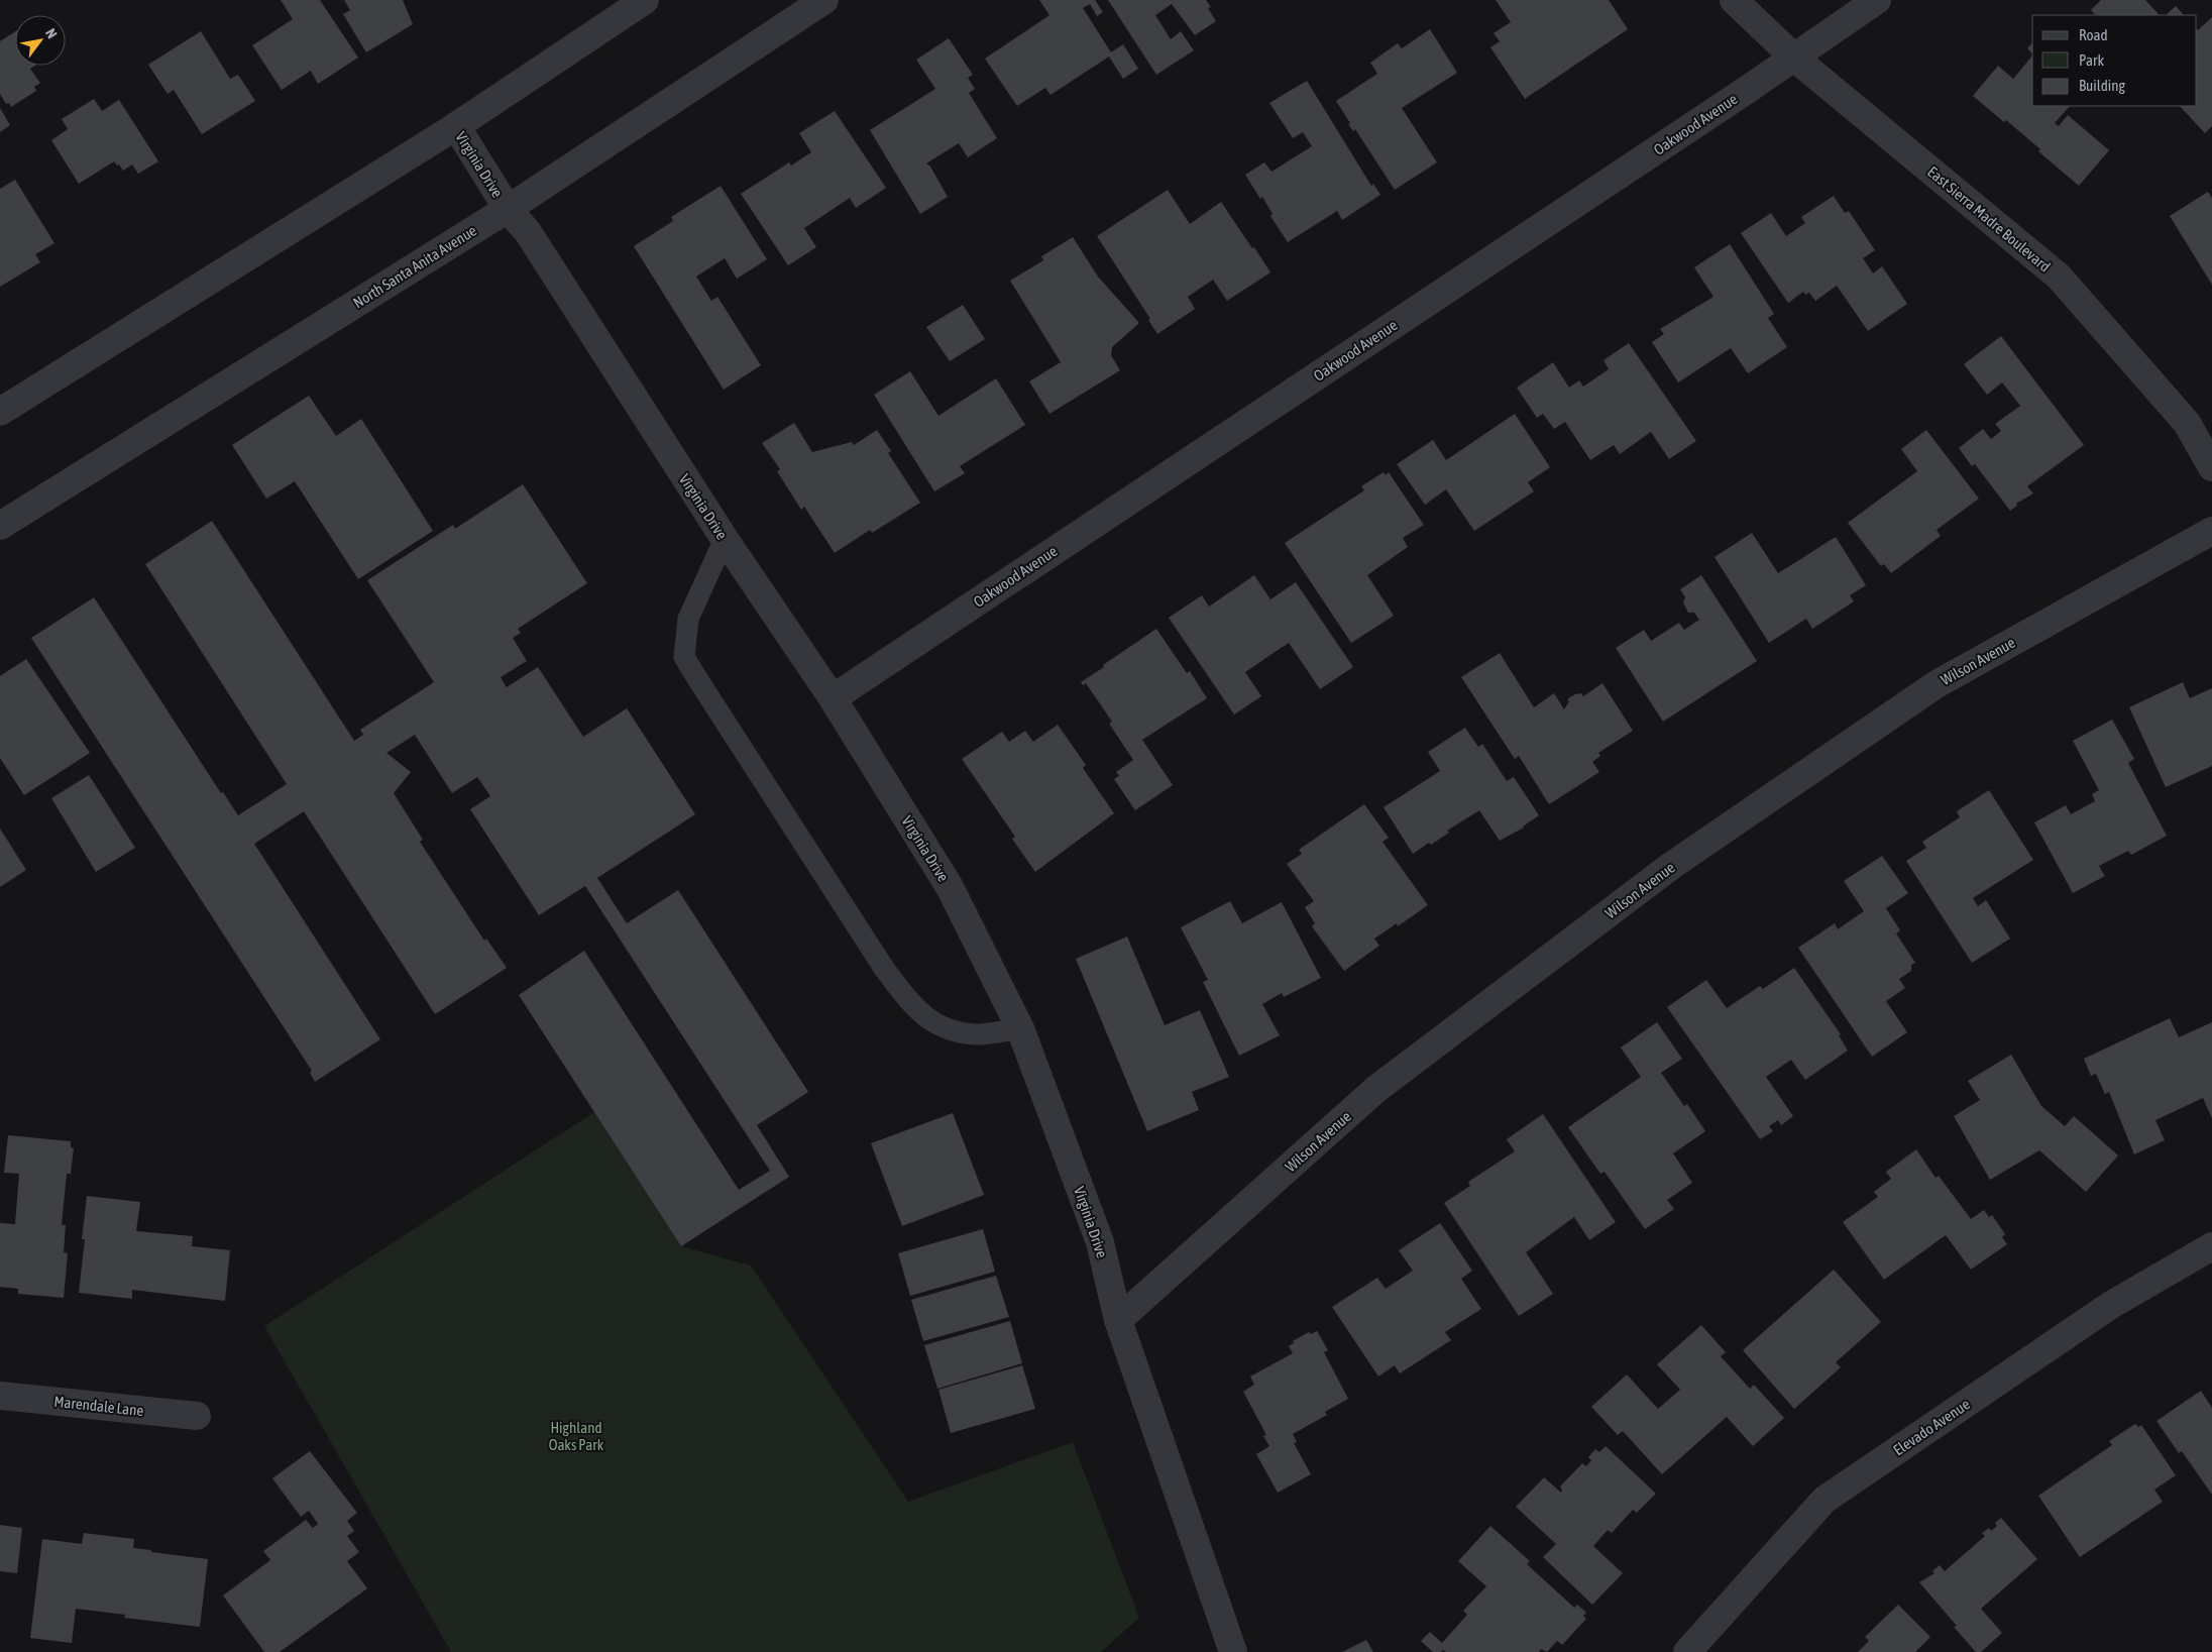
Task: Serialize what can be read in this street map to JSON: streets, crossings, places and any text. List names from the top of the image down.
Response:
{
  "streets": {
    "street": [
      "Oakwood Avenue",
      "Virginia Drive",
      "East Sierra Madre Boulevard",
      "North Santa Anita Avenue",
      "Wilson Avenue",
      "Marendale Lane",
      "Elevado Avenue"
    ]
  },
  "crossings": [
    ["Oakwood Avenue", "Virginia Drive"],
    ["Oakwood Avenue", "East Sierra Madre Boulevard"],
    ["Virginia Drive", "North Santa Anita Avenue"],
    ["Virginia Drive", "Wilson Avenue"]
  ],
  "parks": ["Highland Oaks Park"],
  "legend": ["Road", "Park", "Building"],
  "north": "top right"
}
